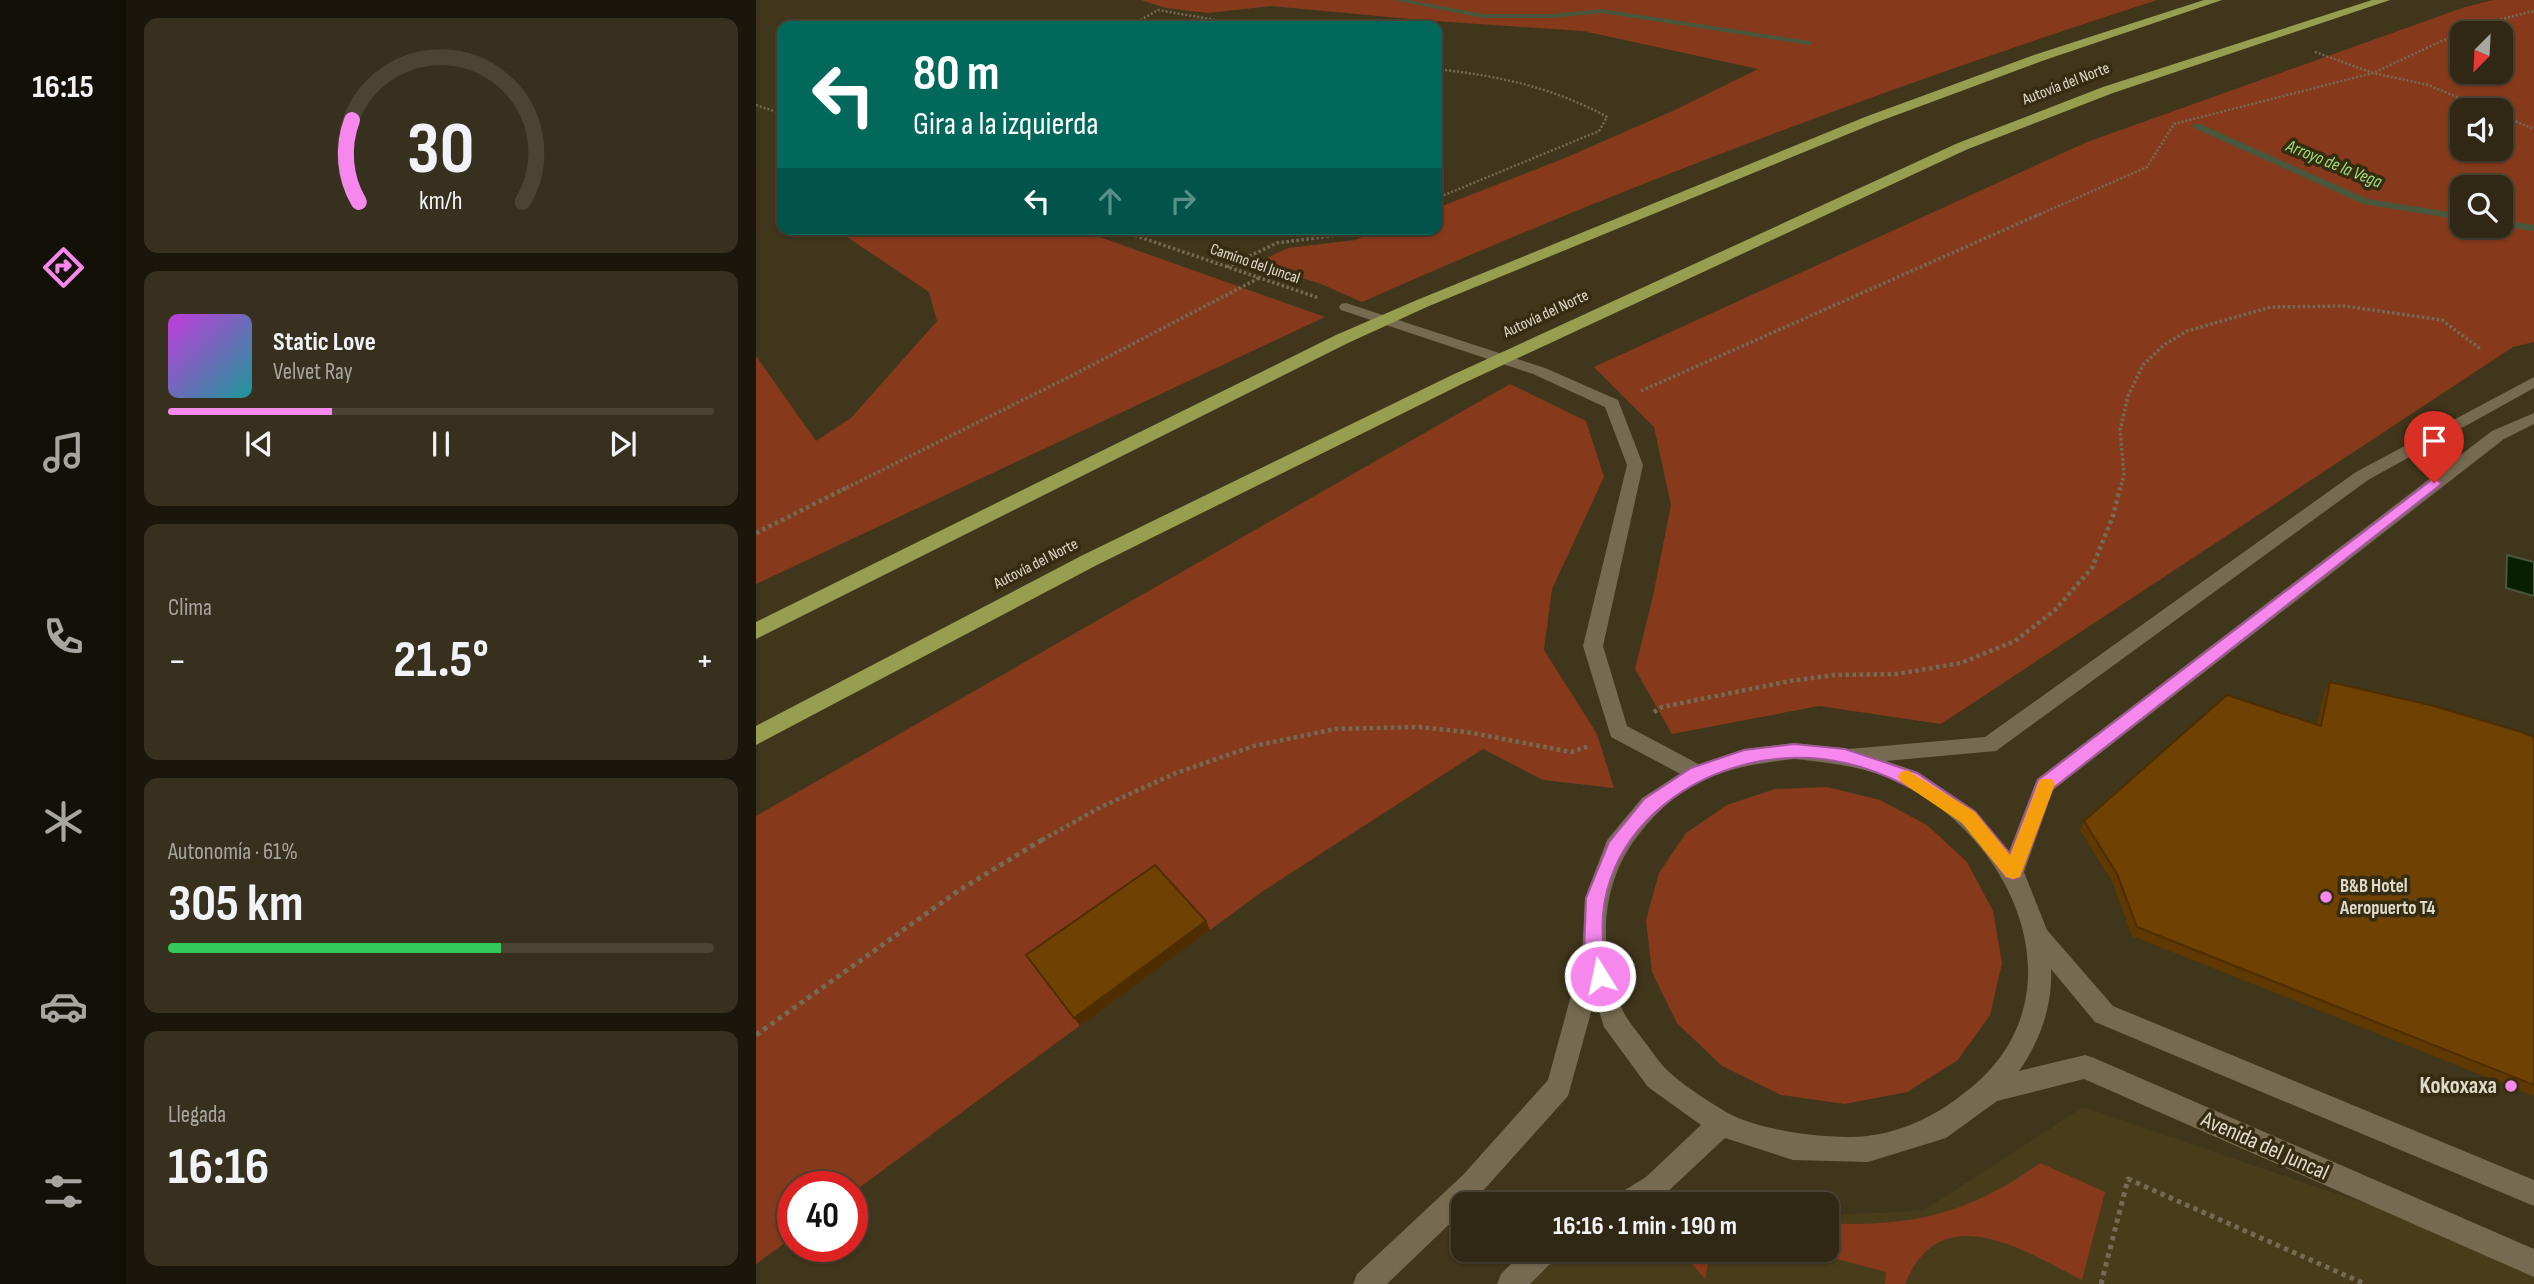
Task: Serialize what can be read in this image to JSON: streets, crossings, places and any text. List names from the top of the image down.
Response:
{
  "streets": {
    "highway": ["Autovía del Norte"],
    "street": ["Avenida del Juncal"],
    "path": ["Camino del Juncal"]
  },
  "water": ["Arroyo de la Vega"],
  "places": ["B&B Hotel Aeropuerto T4", "Kokoxaxa"],
  "north": "bottom left",
  "page": {
    "tabs": "16:15",
    "turn": ["80 m", "Gira a la izquierda"],
    "song": ["Static Love", "Velvet Ray"],
    "tile": [
      "Clima",
      ["Autonomía · 61%", "305 km"],
      ["Llegada", "16:16"]
    ],
    "heat": ["−", "21.5°", "+"],
    "limit": "40",
    "trip": "16:16 · 1 min · 190 m",
    "gauge": ["30", "km/h"]
  }
}
